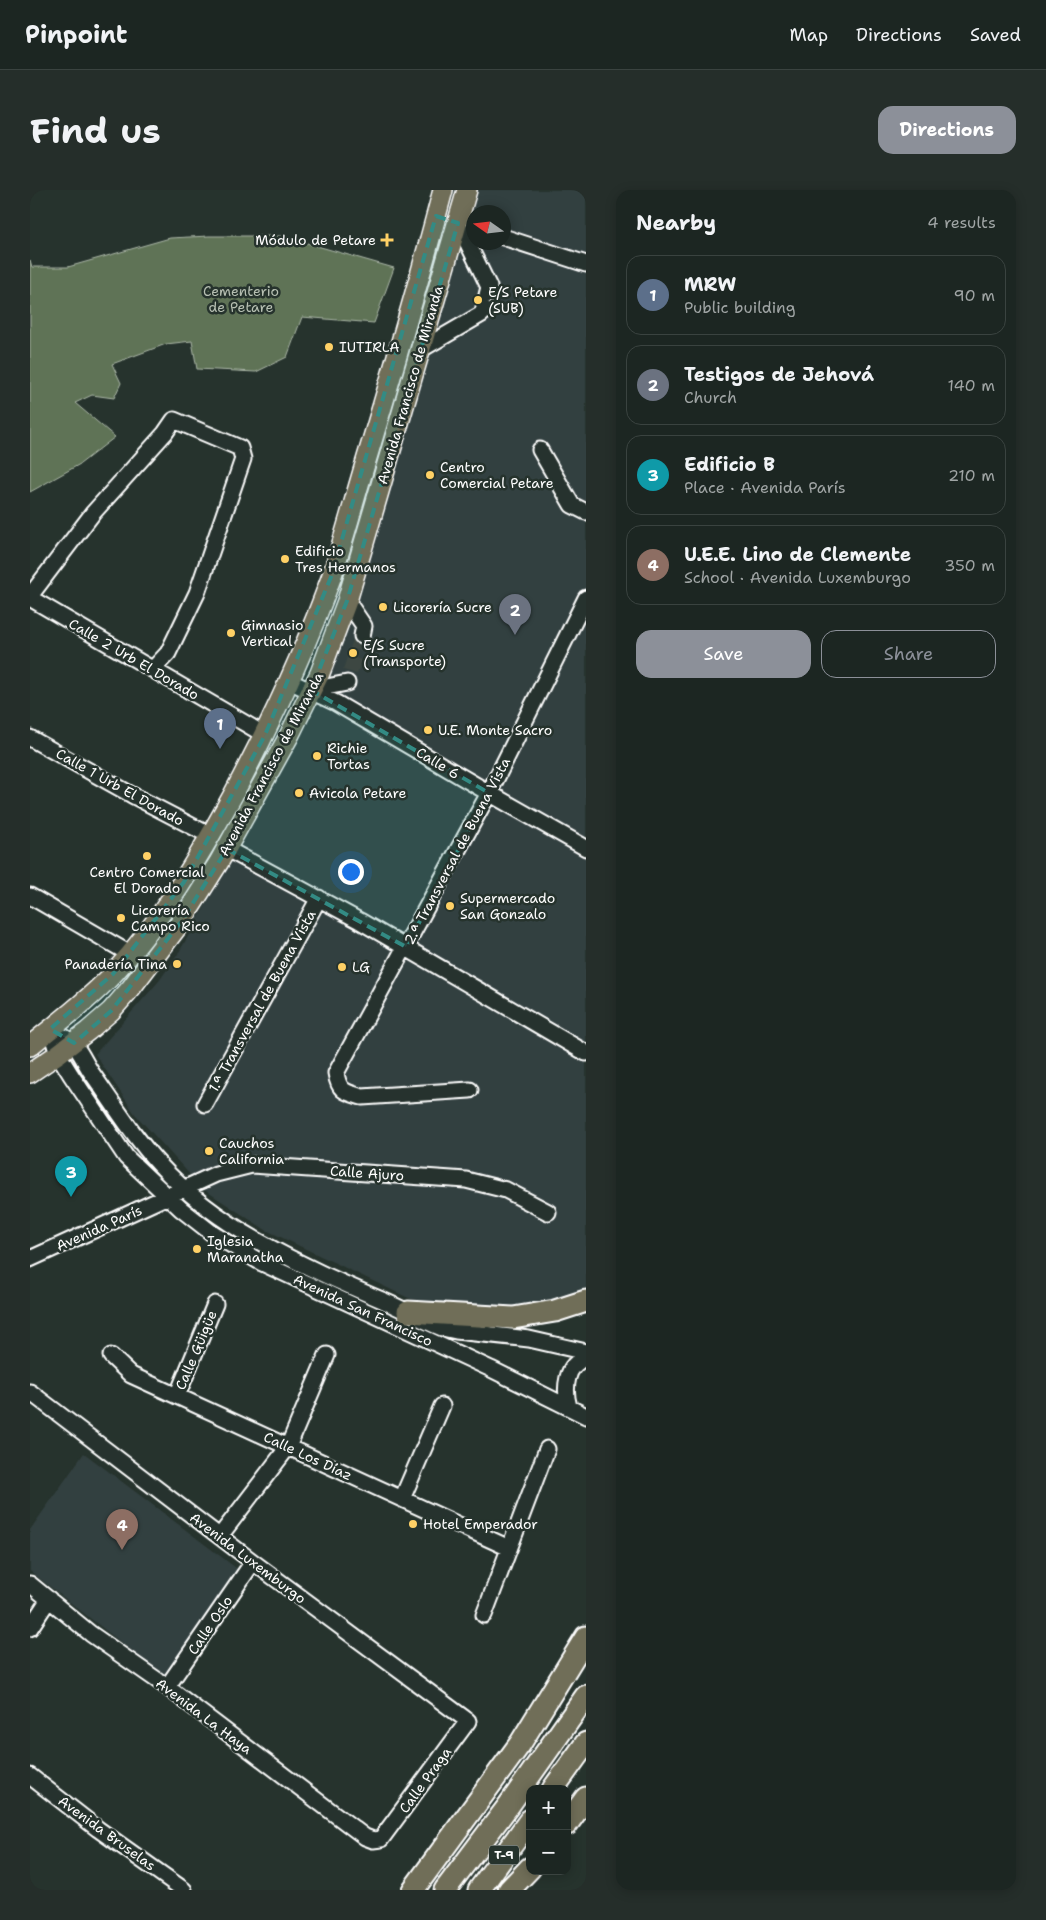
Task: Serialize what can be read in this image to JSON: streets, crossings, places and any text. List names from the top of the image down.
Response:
{
  "streets": {
    "highway": ["T-9"],
    "main road": ["Avenida Francisco de Miranda"],
    "street": [
      "Calle 2 Urb El Dorado",
      "Calle 6",
      "Calle 1 Urb El Dorado",
      "2.ª Transversal de Buena Vista",
      "1.ª Transversal de Buena Vista",
      "Calle Ajuro",
      "Avenida París",
      "Avenida San Francisco",
      "Calle Güigüe",
      "Calle Los Díaz",
      "Avenida Luxemburgo",
      "Calle Oslo",
      "Avenida La Haya",
      "Calle Praga",
      "Avenida Bruselas"
    ]
  },
  "crossings": [
    ["Avenida Francisco de Miranda", "Calle 2 Urb El Dorado"],
    ["Avenida Francisco de Miranda", "Calle 6"],
    ["Avenida Francisco de Miranda", "Calle 1 Urb El Dorado"],
    ["Avenida Francisco de Miranda", "Avenida San Francisco"],
    ["Calle 6", "2.ª Transversal de Buena Vista"],
    ["Calle Ajuro", "Avenida París"],
    ["Calle Ajuro", "Avenida San Francisco"],
    ["Avenida París", "Avenida San Francisco"],
    ["Calle Güigüe", "Calle Los Díaz"],
    ["Avenida Luxemburgo", "Calle Oslo"],
    ["Avenida Luxemburgo", "Calle Praga"],
    ["Calle Oslo", "Avenida La Haya"],
    ["Avenida La Haya", "Calle Praga"]
  ],
  "parks": ["Cementerio de Petare"],
  "places": {
    "health": ["Módulo de Petare"],
    "other": [
      "E/S Petare (SUB)",
      "IUTIRLA",
      "Centro Comercial Petare",
      "Edificio Tres Hermanos",
      "Licorería Sucre",
      "Gimnasio Vertical",
      "E/S Sucre (Transporte)",
      "U.E. Monte Sacro",
      "Richie Tortas",
      "Avicola Petare",
      "Centro Comercial El Dorado",
      "Supermercado San Gonzalo",
      "Licorería Campo Rico",
      "Panadería Tina",
      "LG",
      "Cauchos California",
      "Iglesia Maranatha",
      "Hotel Emperador"
    ]
  },
  "north": "left",
  "page": {
    "header": "Pinpoint",
    "nav": ["Map", "Directions", "Saved"],
    "buttons": [
      "Directions",
      ["Save", "Share"]
    ],
    "title": "Find us",
    "heading": ["Nearby", "4 results"],
    "list": [
      {
        "mark": "1",
        "name": "MRW",
        "note": "Public building",
        "value": "90 m"
      },
      {
        "mark": "2",
        "name": "Testigos de Jehová",
        "note": "Church",
        "value": "140 m"
      },
      {
        "mark": "3",
        "name": "Edificio B",
        "note": "Place · Avenida París",
        "value": "210 m"
      },
      {
        "mark": "4",
        "name": "U.E.E. Lino de Clemente",
        "note": "School · Avenida Luxemburgo",
        "value": "350 m"
      }
    ],
    "pins": [
      "2",
      "1",
      "3",
      "4"
    ],
    "map_buttons": ["+", "−"]
  }
}
